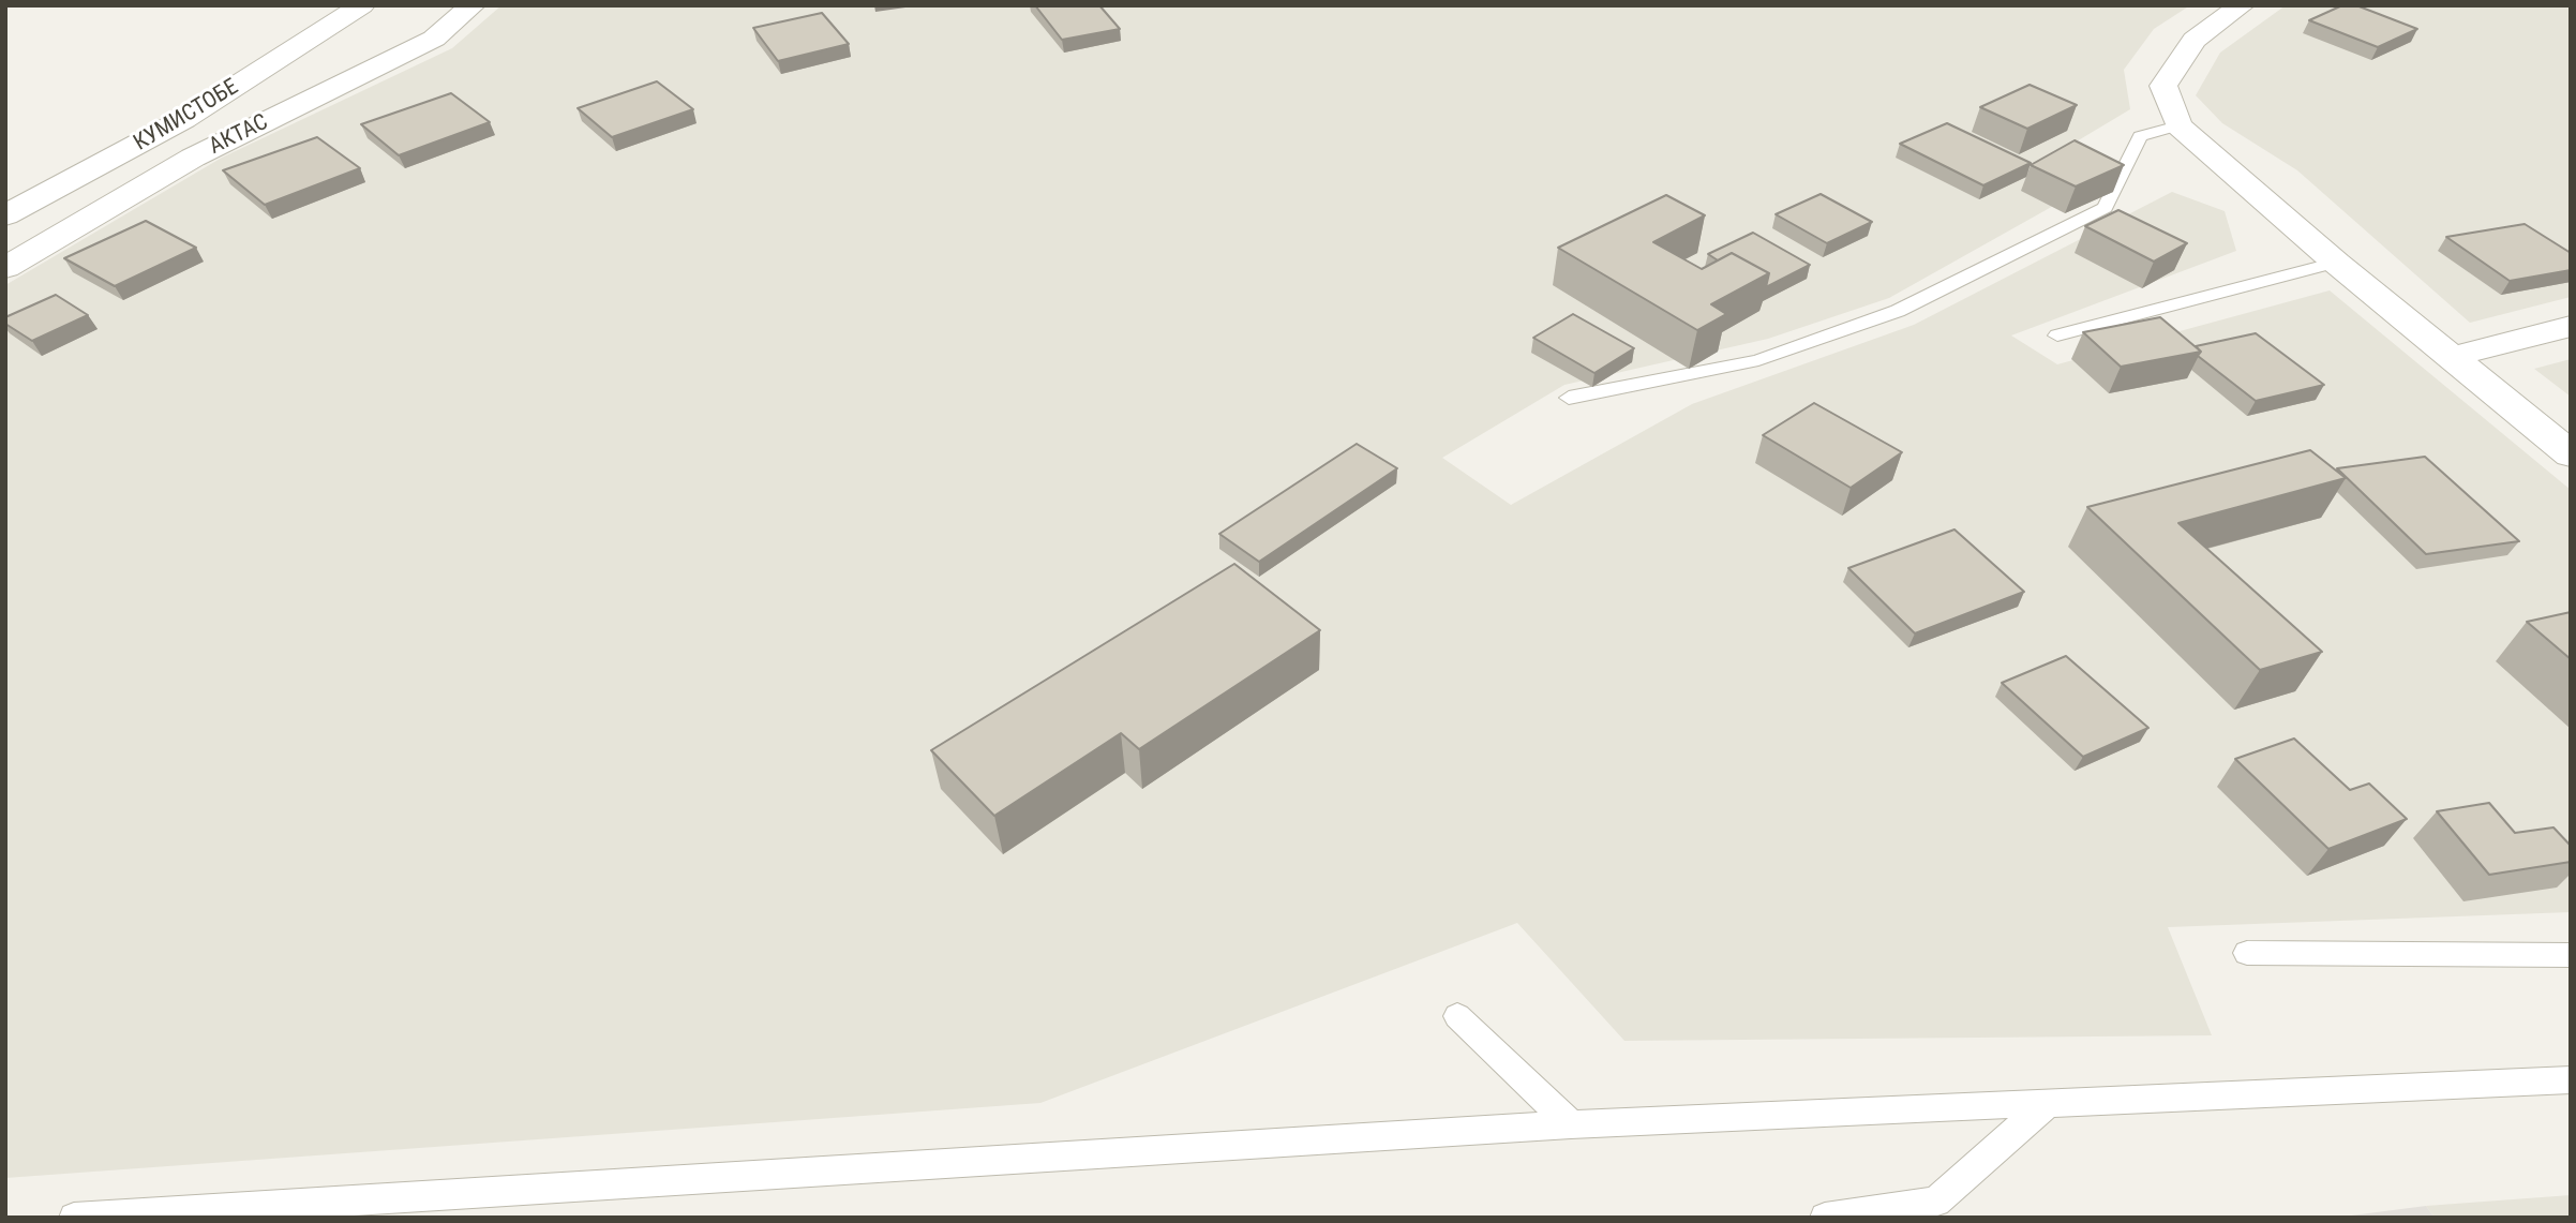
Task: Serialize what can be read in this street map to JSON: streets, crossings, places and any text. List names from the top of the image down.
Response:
{
  "streets": {
    "street": ["КУМИСТОБЕ", "АКТАС"]
  }
}
